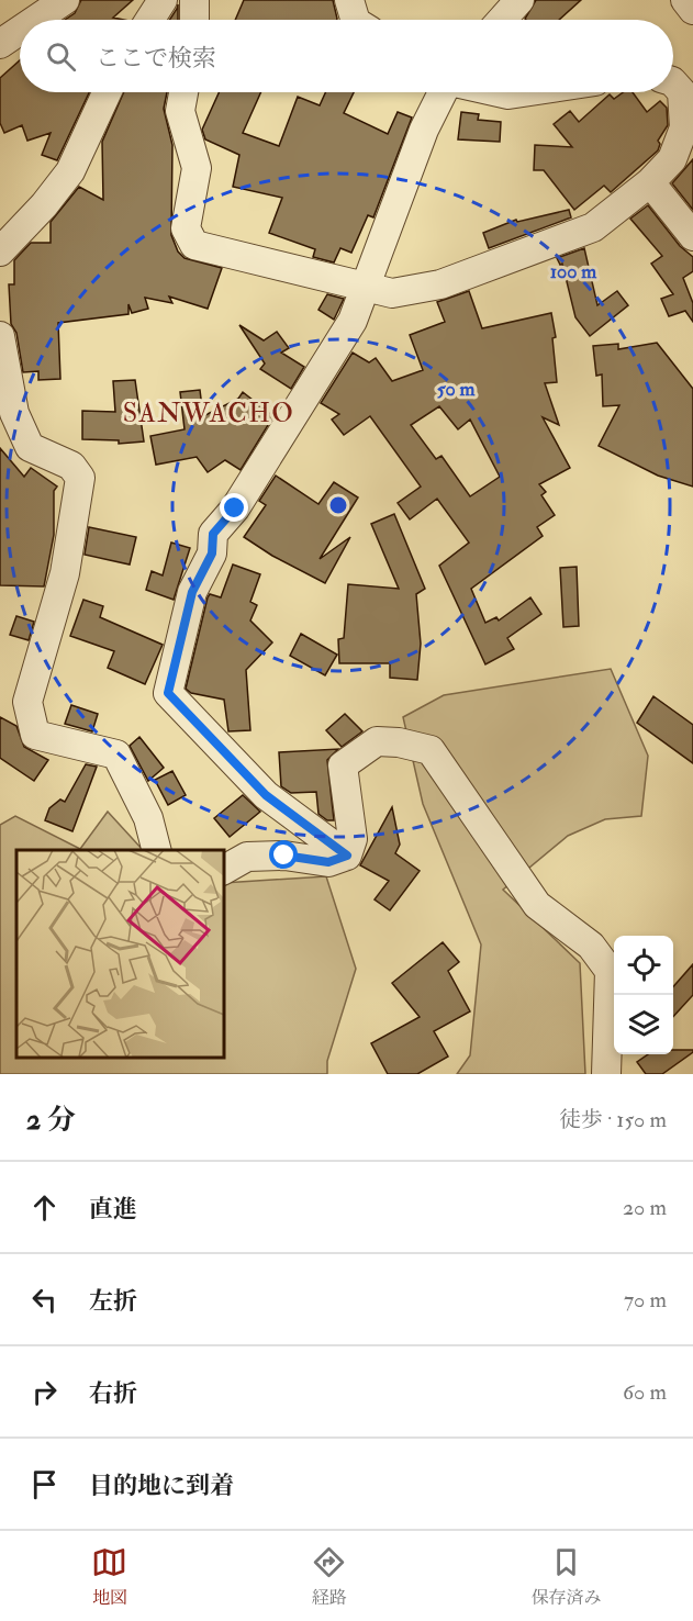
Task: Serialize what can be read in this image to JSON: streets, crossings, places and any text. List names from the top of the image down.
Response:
{
  "districts": ["SANWACHO"],
  "page": {
    "search": "ここで検索",
    "heading": ["2 分", "徒歩 · 150 m"],
    "list": [
      ["直進", "20 m"],
      ["左折", "70 m"],
      ["右折", "60 m"],
      "目的地に到着"
    ],
    "nav": ["地図", "経路", "保存済み"]
  },
  "rings": ["100 m", "50 m"]
}
